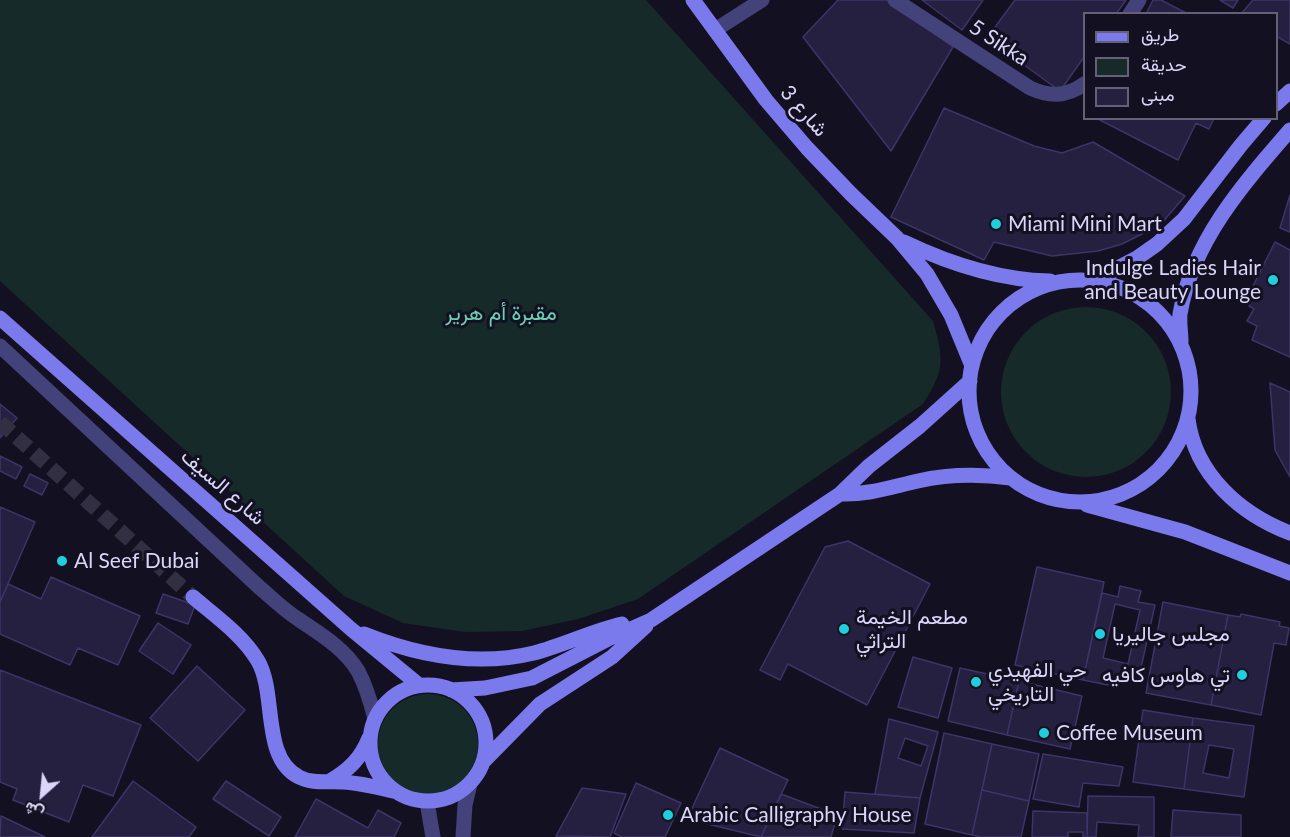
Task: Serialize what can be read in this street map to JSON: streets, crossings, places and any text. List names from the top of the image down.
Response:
{
  "streets": {
    "street": ["5 Sikka", "شارع 3", "شارع السيف"]
  },
  "parks": ["مقبرة أم هرير"],
  "places": [
    "Miami Mini Mart",
    "Indulge Ladies Hair and Beauty Lounge",
    "Al Seef Dubai",
    "مطعم الخيمة التراثي",
    "مجلس جاليريا",
    "تي هاوس كافيه",
    "حي الفهيدي التاريخي",
    "Coffee Museum",
    "Arabic Calligraphy House"
  ],
  "legend": ["طريق", "حديقة", "مبنى"],
  "north": "bottom left"
}
